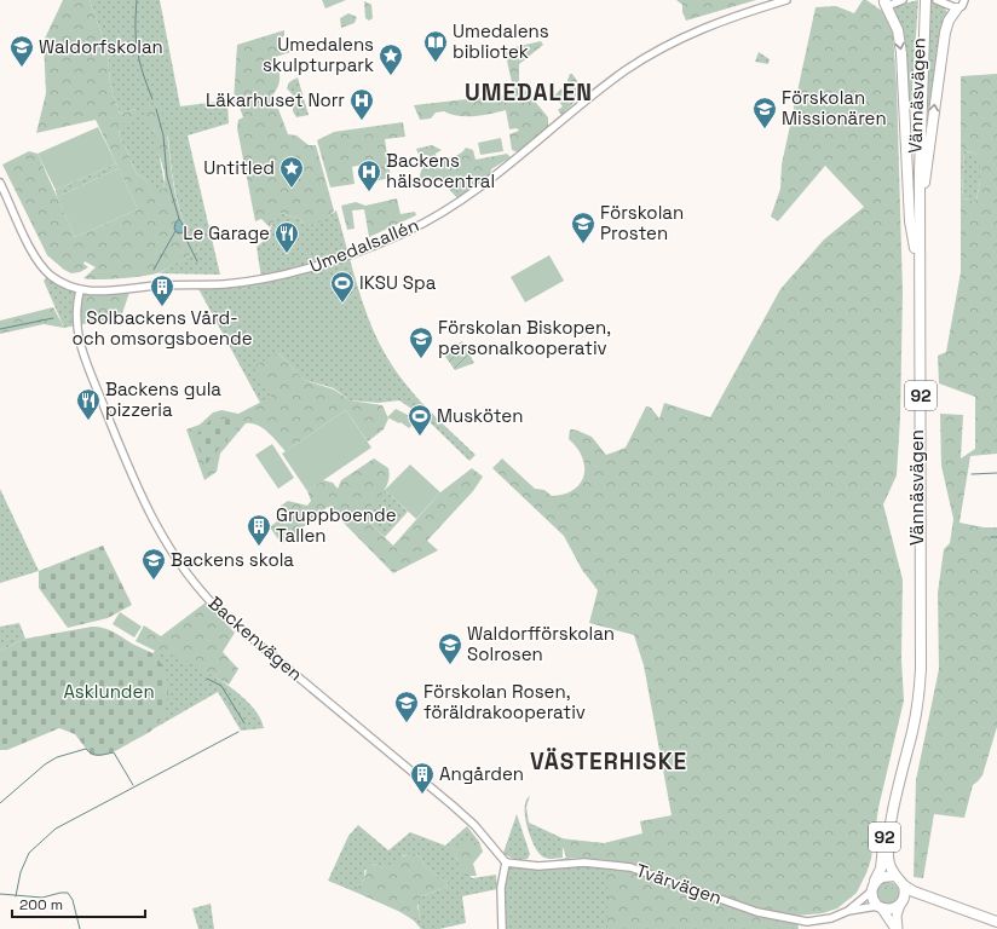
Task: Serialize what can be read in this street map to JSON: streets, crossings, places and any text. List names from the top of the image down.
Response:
{
  "streets": {
    "highway": ["Vännäsvägen", "92"],
    "street": ["Umedalsallén", "Backenvägen", "Tvärvägen"]
  },
  "crossings": [
    ["Vännäsvägen", "92"],
    ["Vännäsvägen", "Tvärvägen"],
    ["Umedalsallén", "Backenvägen"],
    ["92", "Tvärvägen"],
    ["Backenvägen", "Tvärvägen"]
  ],
  "districts": ["UMEDALEN", "VÄSTERHISKE"],
  "parks": ["Asklunden"],
  "places": {
    "library": ["Umedalens bibliotek"],
    "school or university": [
      "Waldorfskolan",
      "Förskolan Missionären",
      "Förskolan Prosten",
      "Förskolan Biskopen, personalkooperativ",
      "Backens skola",
      "Waldorfförskolan Solrosen",
      "Förskolan Rosen, föräldrakooperativ"
    ],
    "place": ["Umedalens skulpturpark", "Untitled"],
    "hospital": ["Läkarhuset Norr", "Backens hälsocentral"],
    "restaurant": ["Le Garage", "Backens gula pizzeria"],
    "sports": ["IKSU Spa", "Musköten"],
    "building": ["Solbackens Vård- och omsorgsboende", "Gruppboende Tallen", "Angården"]
  },
  "scale_bar": "200 m"
}
